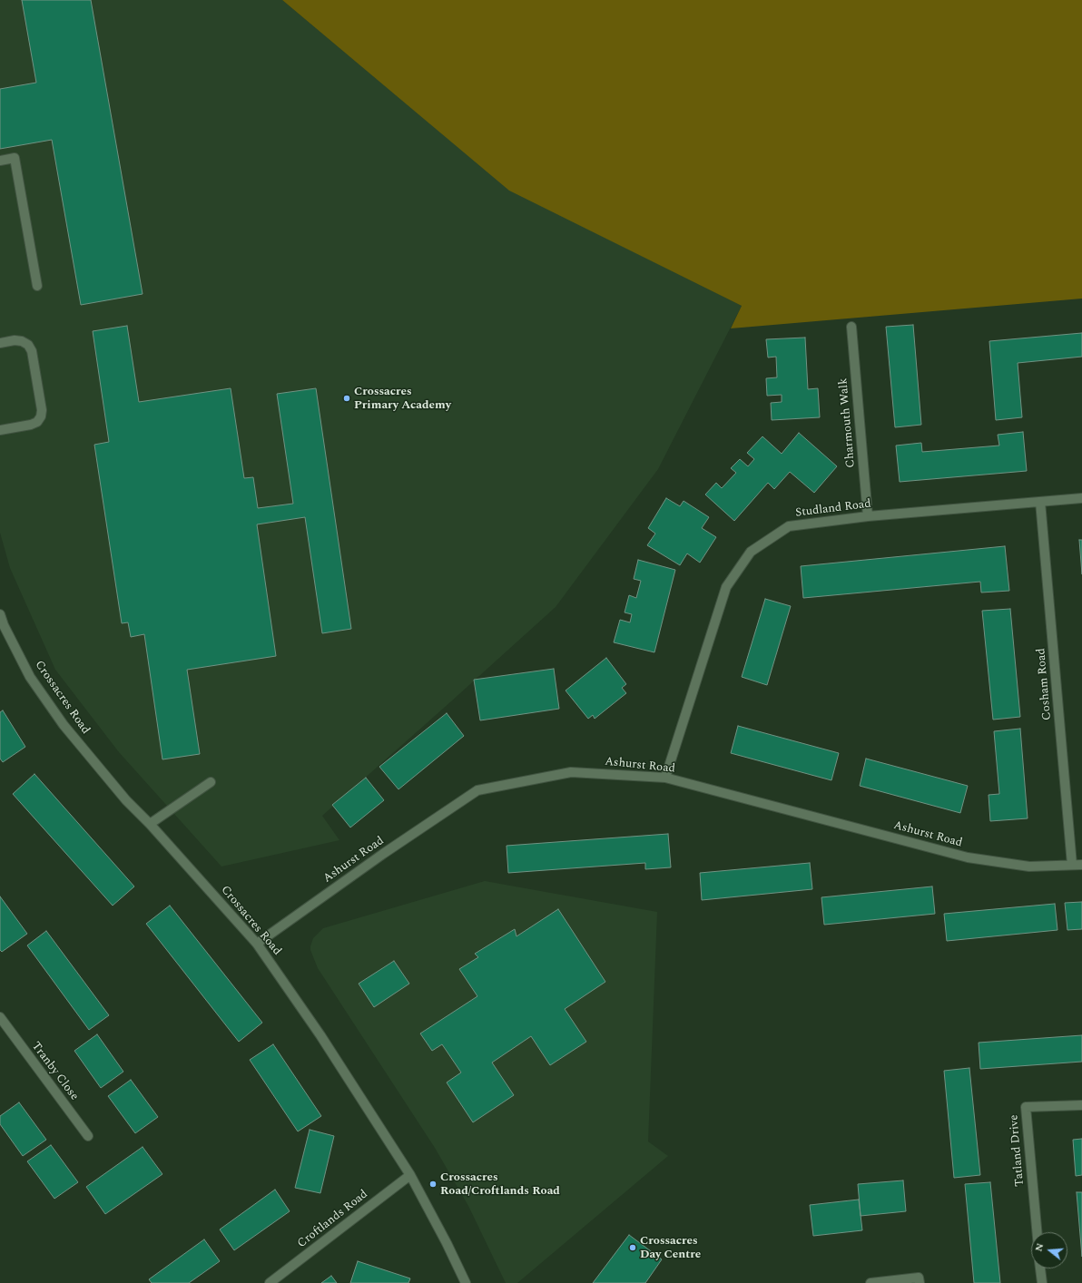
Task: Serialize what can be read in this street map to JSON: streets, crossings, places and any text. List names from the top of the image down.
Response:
{
  "streets": {
    "street": [
      "Charmouth Walk",
      "Studland Road",
      "Cosham Road",
      "Crossacres Road",
      "Ashurst Road",
      "Tranby Close",
      "Tatland Drive",
      "Croftlands Road"
    ]
  },
  "crossings": [
    ["Charmouth Walk", "Studland Road"],
    ["Studland Road", "Cosham Road"],
    ["Studland Road", "Ashurst Road"],
    ["Cosham Road", "Ashurst Road"],
    ["Crossacres Road", "Ashurst Road"],
    ["Crossacres Road", "Croftlands Road"]
  ],
  "places": ["Crossacres Primary Academy", "Crossacres Road/Croftlands Road", "Crossacres Day Centre"],
  "north": "left"
}
